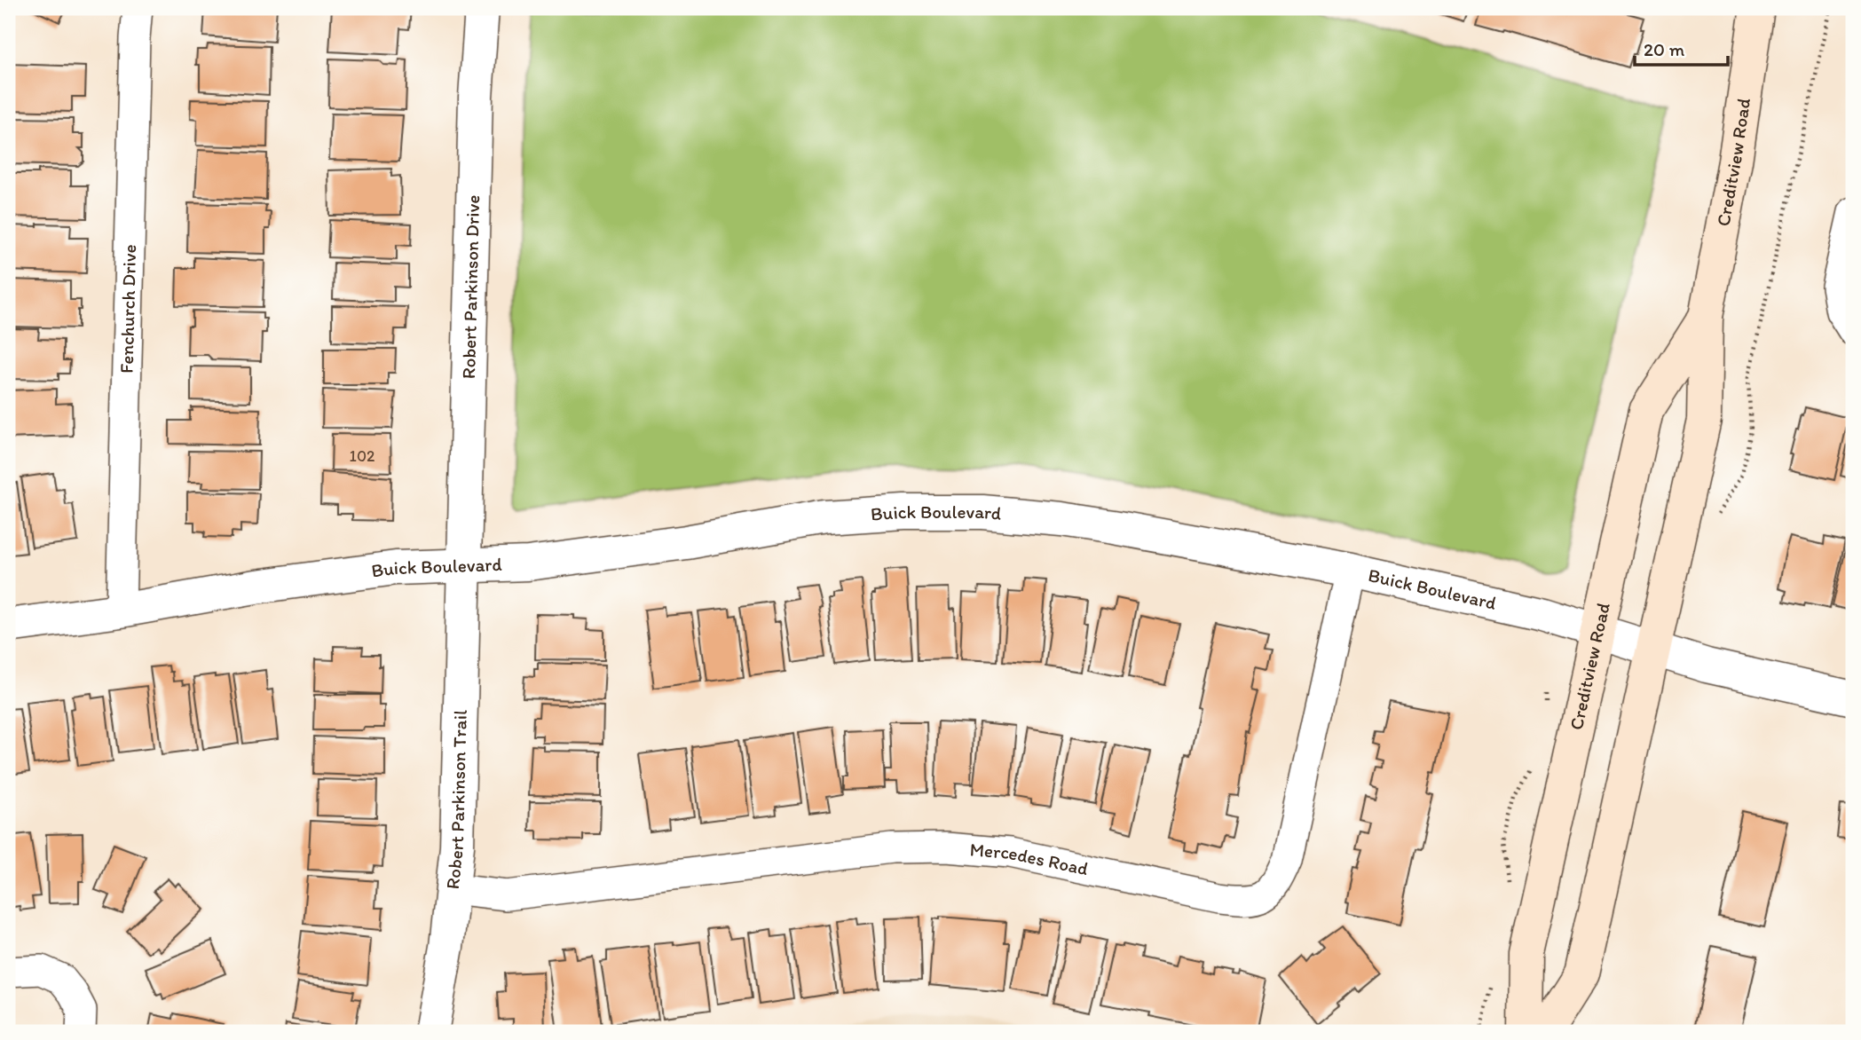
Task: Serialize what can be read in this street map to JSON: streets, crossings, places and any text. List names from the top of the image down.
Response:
{
  "streets": {
    "main road": ["Creditview Road"],
    "street": [
      "Robert Parkinson Drive",
      "Fenchurch Drive",
      "Buick Boulevard",
      "Robert Parkinson Trail",
      "Mercedes Road"
    ]
  },
  "crossings": [
    ["Creditview Road", "Buick Boulevard"],
    ["Robert Parkinson Drive", "Buick Boulevard"],
    ["Robert Parkinson Drive", "Robert Parkinson Trail"],
    ["Fenchurch Drive", "Buick Boulevard"],
    ["Buick Boulevard", "Robert Parkinson Trail"],
    ["Buick Boulevard", "Mercedes Road"],
    ["Robert Parkinson Trail", "Mercedes Road"]
  ],
  "house_numbers": ["102"],
  "scale_bar": "20 m"
}
